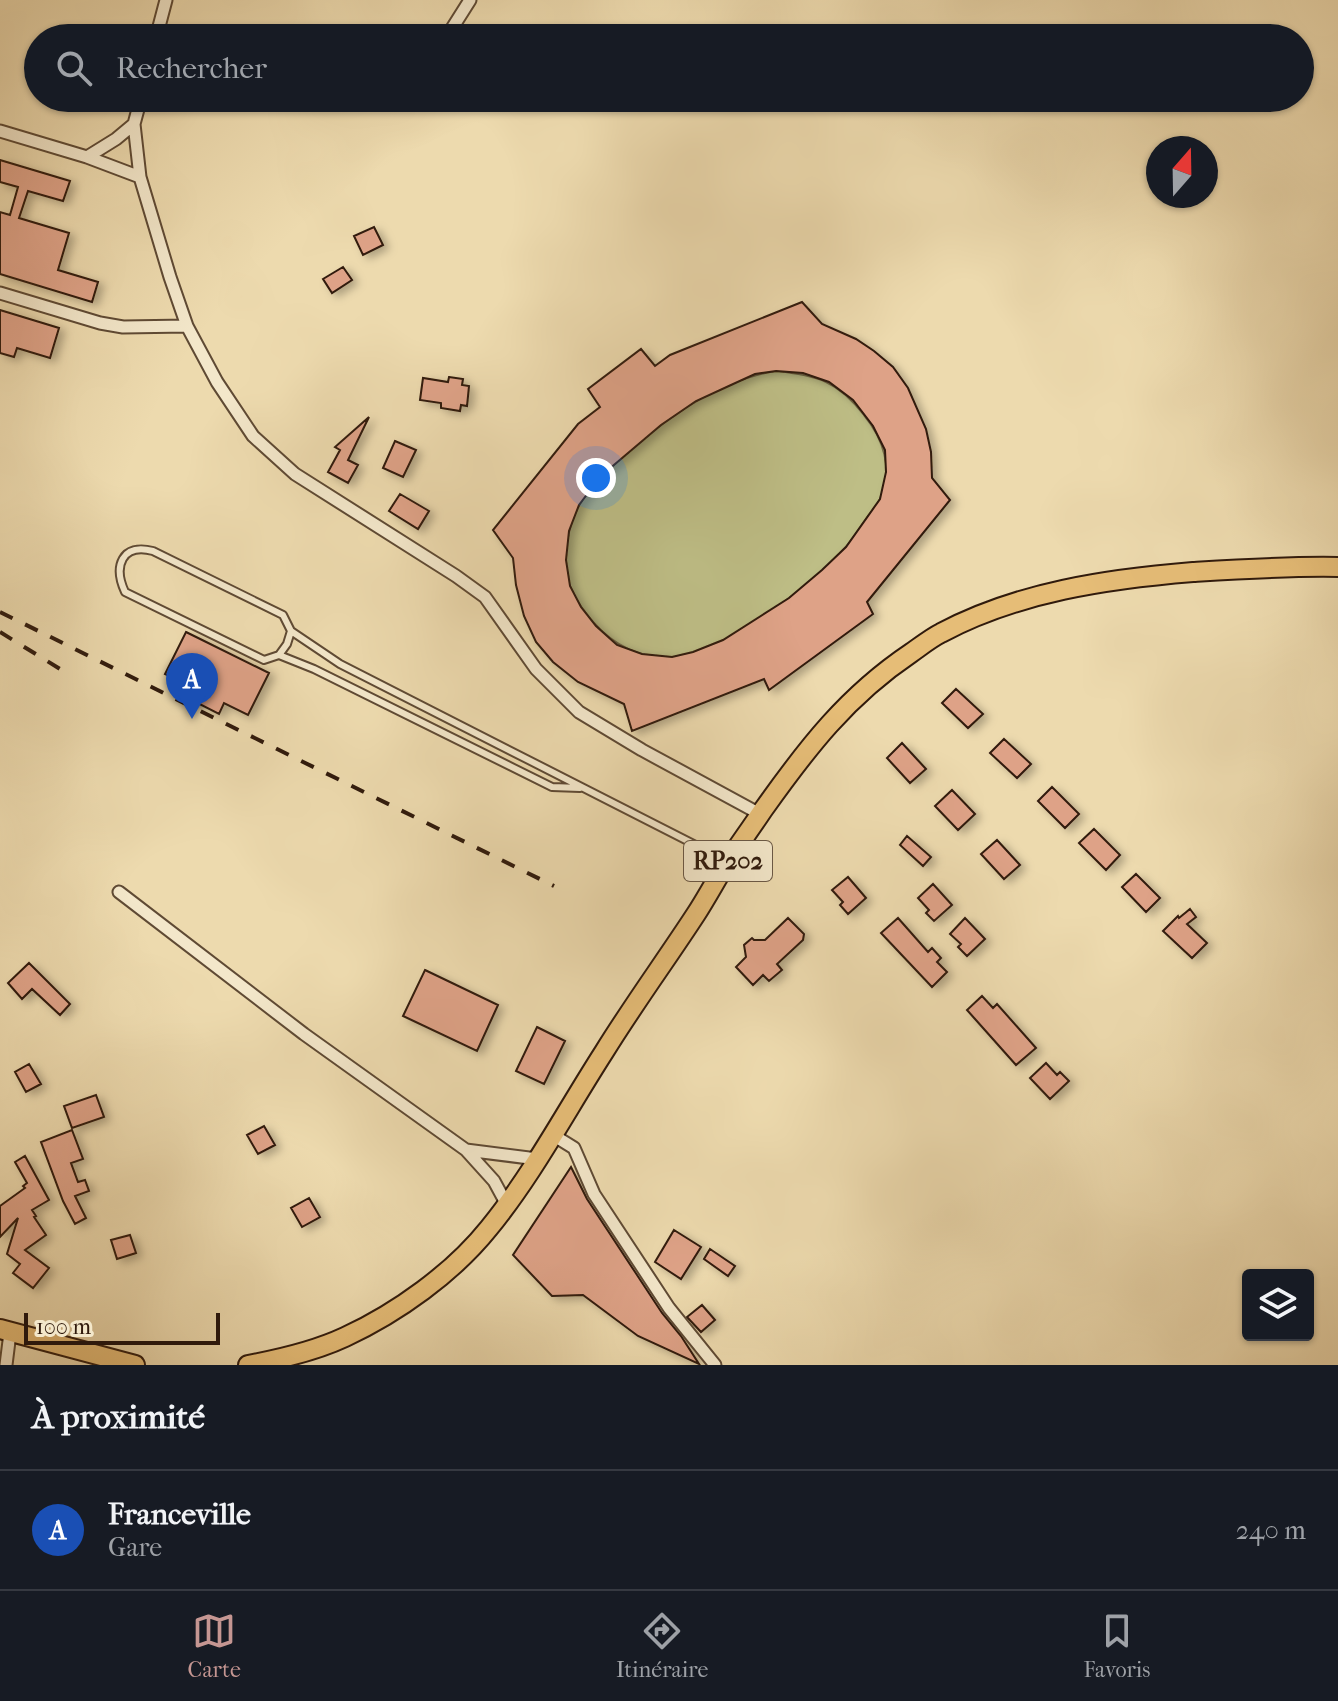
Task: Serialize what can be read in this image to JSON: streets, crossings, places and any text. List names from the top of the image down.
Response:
{
  "streets": {
    "main road": ["RP202"]
  },
  "scale_bar": "100 m",
  "north": "top",
  "page": {
    "search": "Rechercher",
    "pins": "A",
    "scale": "100 m",
    "heading": "À proximité",
    "list": [
      {
        "mark": "A",
        "name": "Franceville",
        "note": "Gare",
        "value": "240 m"
      }
    ],
    "nav": ["Carte", "Itinéraire", "Favoris"]
  }
}
